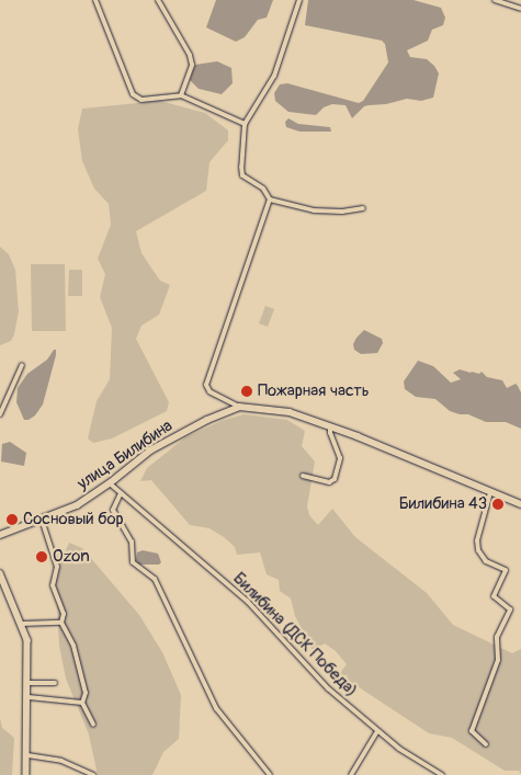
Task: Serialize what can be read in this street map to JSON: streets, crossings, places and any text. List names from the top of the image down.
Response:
{
  "streets": {
    "main road": ["улица Билибина"],
    "street": ["Билибина (ДСК Победа)"]
  },
  "crossings": [
    ["улица Билибина", "Билибина (ДСК Победа)"]
  ],
  "places": [
    "Пожарная часть",
    "Билибина 43",
    "Сосновый бор",
    "Ozon"
  ]
}
